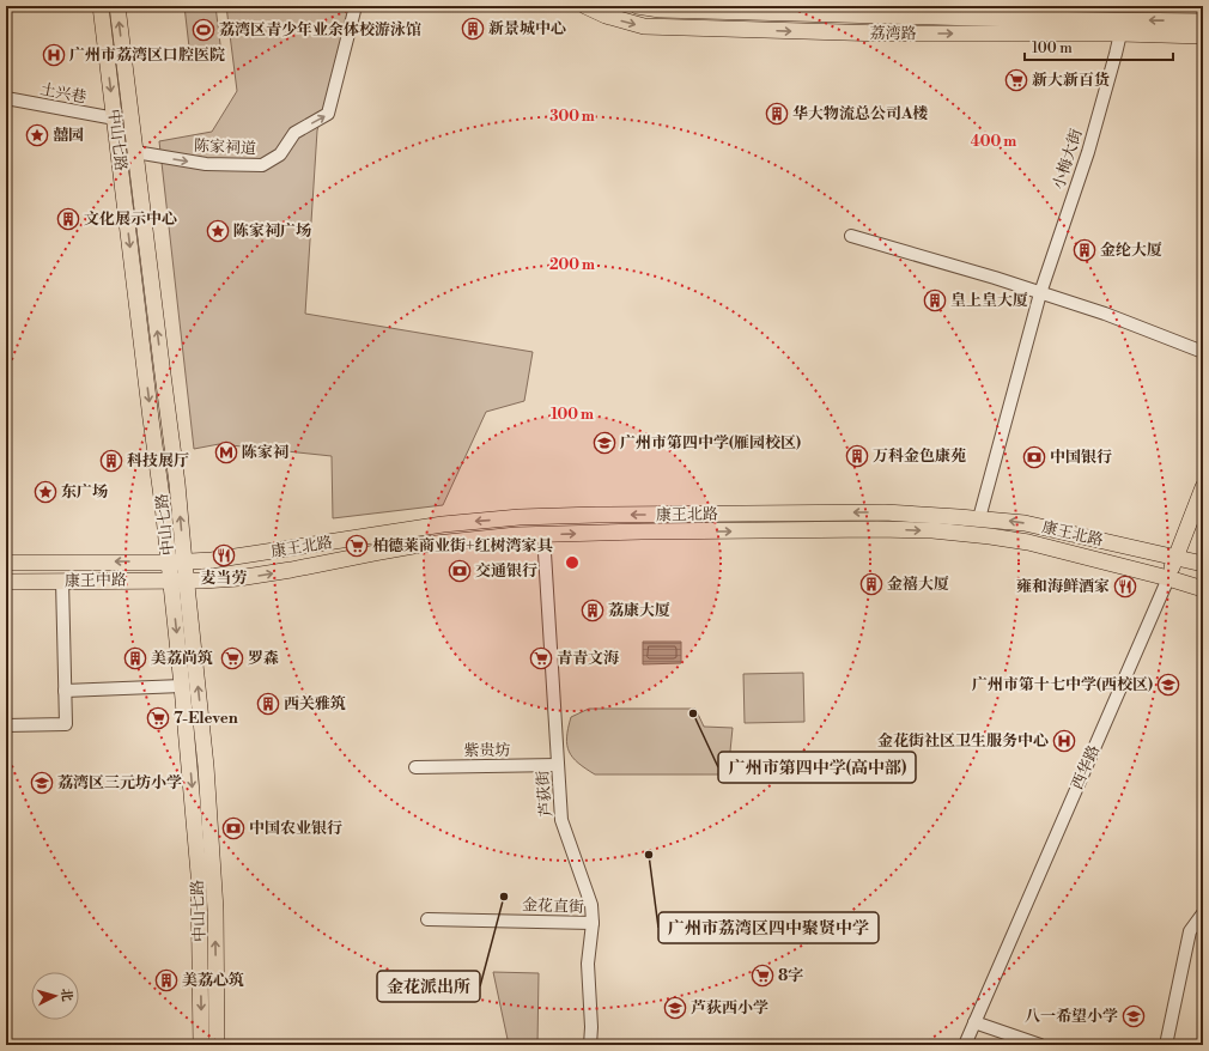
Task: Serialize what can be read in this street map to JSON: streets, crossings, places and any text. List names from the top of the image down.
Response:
{
  "streets": {
    "main road": [
      "荔湾路",
      "中山七路",
      "康王北路",
      "康王中路",
      "西华路"
    ],
    "street": [
      "土兴巷",
      "陈家祠道",
      "小梅大街",
      "紫贵坊",
      "芦荻街",
      "金花直街"
    ]
  },
  "crossings": [
    ["荔湾路", "小梅大街"],
    ["土兴巷", "中山七路"],
    ["中山七路", "陈家祠道"],
    ["中山七路", "康王北路"],
    ["中山七路", "康王中路"],
    ["小梅大街", "康王北路"],
    ["康王北路", "康王中路"],
    ["康王北路", "西华路"],
    ["康王北路", "芦荻街"],
    ["紫贵坊", "芦荻街"],
    ["芦荻街", "金花直街"]
  ],
  "one_way": ["陈家祠道"],
  "places": {
    "building": [
      "新景城中心",
      "华大物流总公司A楼",
      "文化展示中心",
      "金纶大厦",
      "皇上皇大厦",
      "万科金色康苑",
      "科技展厅",
      "金禧大厦",
      "荔康大厦",
      "美荔尚筑",
      "西关雅筑",
      "美荔心筑"
    ],
    "sports": ["荔湾区青少年业余体校游泳馆"],
    "hospital": ["广州市荔湾区口腔医院", "金花街社区卫生服务中心"],
    "supermarket": [
      "新大新百货",
      "柏德莱商业街+红树湾家具",
      "罗森",
      "青青文海",
      "7-Eleven",
      "8字"
    ],
    "place": ["囍园", "陈家祠广场", "东广场"],
    "school or university": [
      "广州市第四中学(雁园校区)",
      "广州市第十七中学(西校区)",
      "荔湾区三元坊小学",
      "芦荻西小学",
      "八一希望小学"
    ],
    "metro station": ["陈家祠"],
    "bank": ["中国银行", "交通银行", "中国农业银行"],
    "restaurant": ["麦当劳", "雍和海鲜酒家"],
    "other": ["广州市第四中学(高中部)", "广州市荔湾区四中聚贤中学", "金花派出所"]
  },
  "scale_bar": "100 m",
  "north": "right",
  "rings": [
    "300 m",
    "400 m",
    "200 m",
    "100 m"
  ]
}
